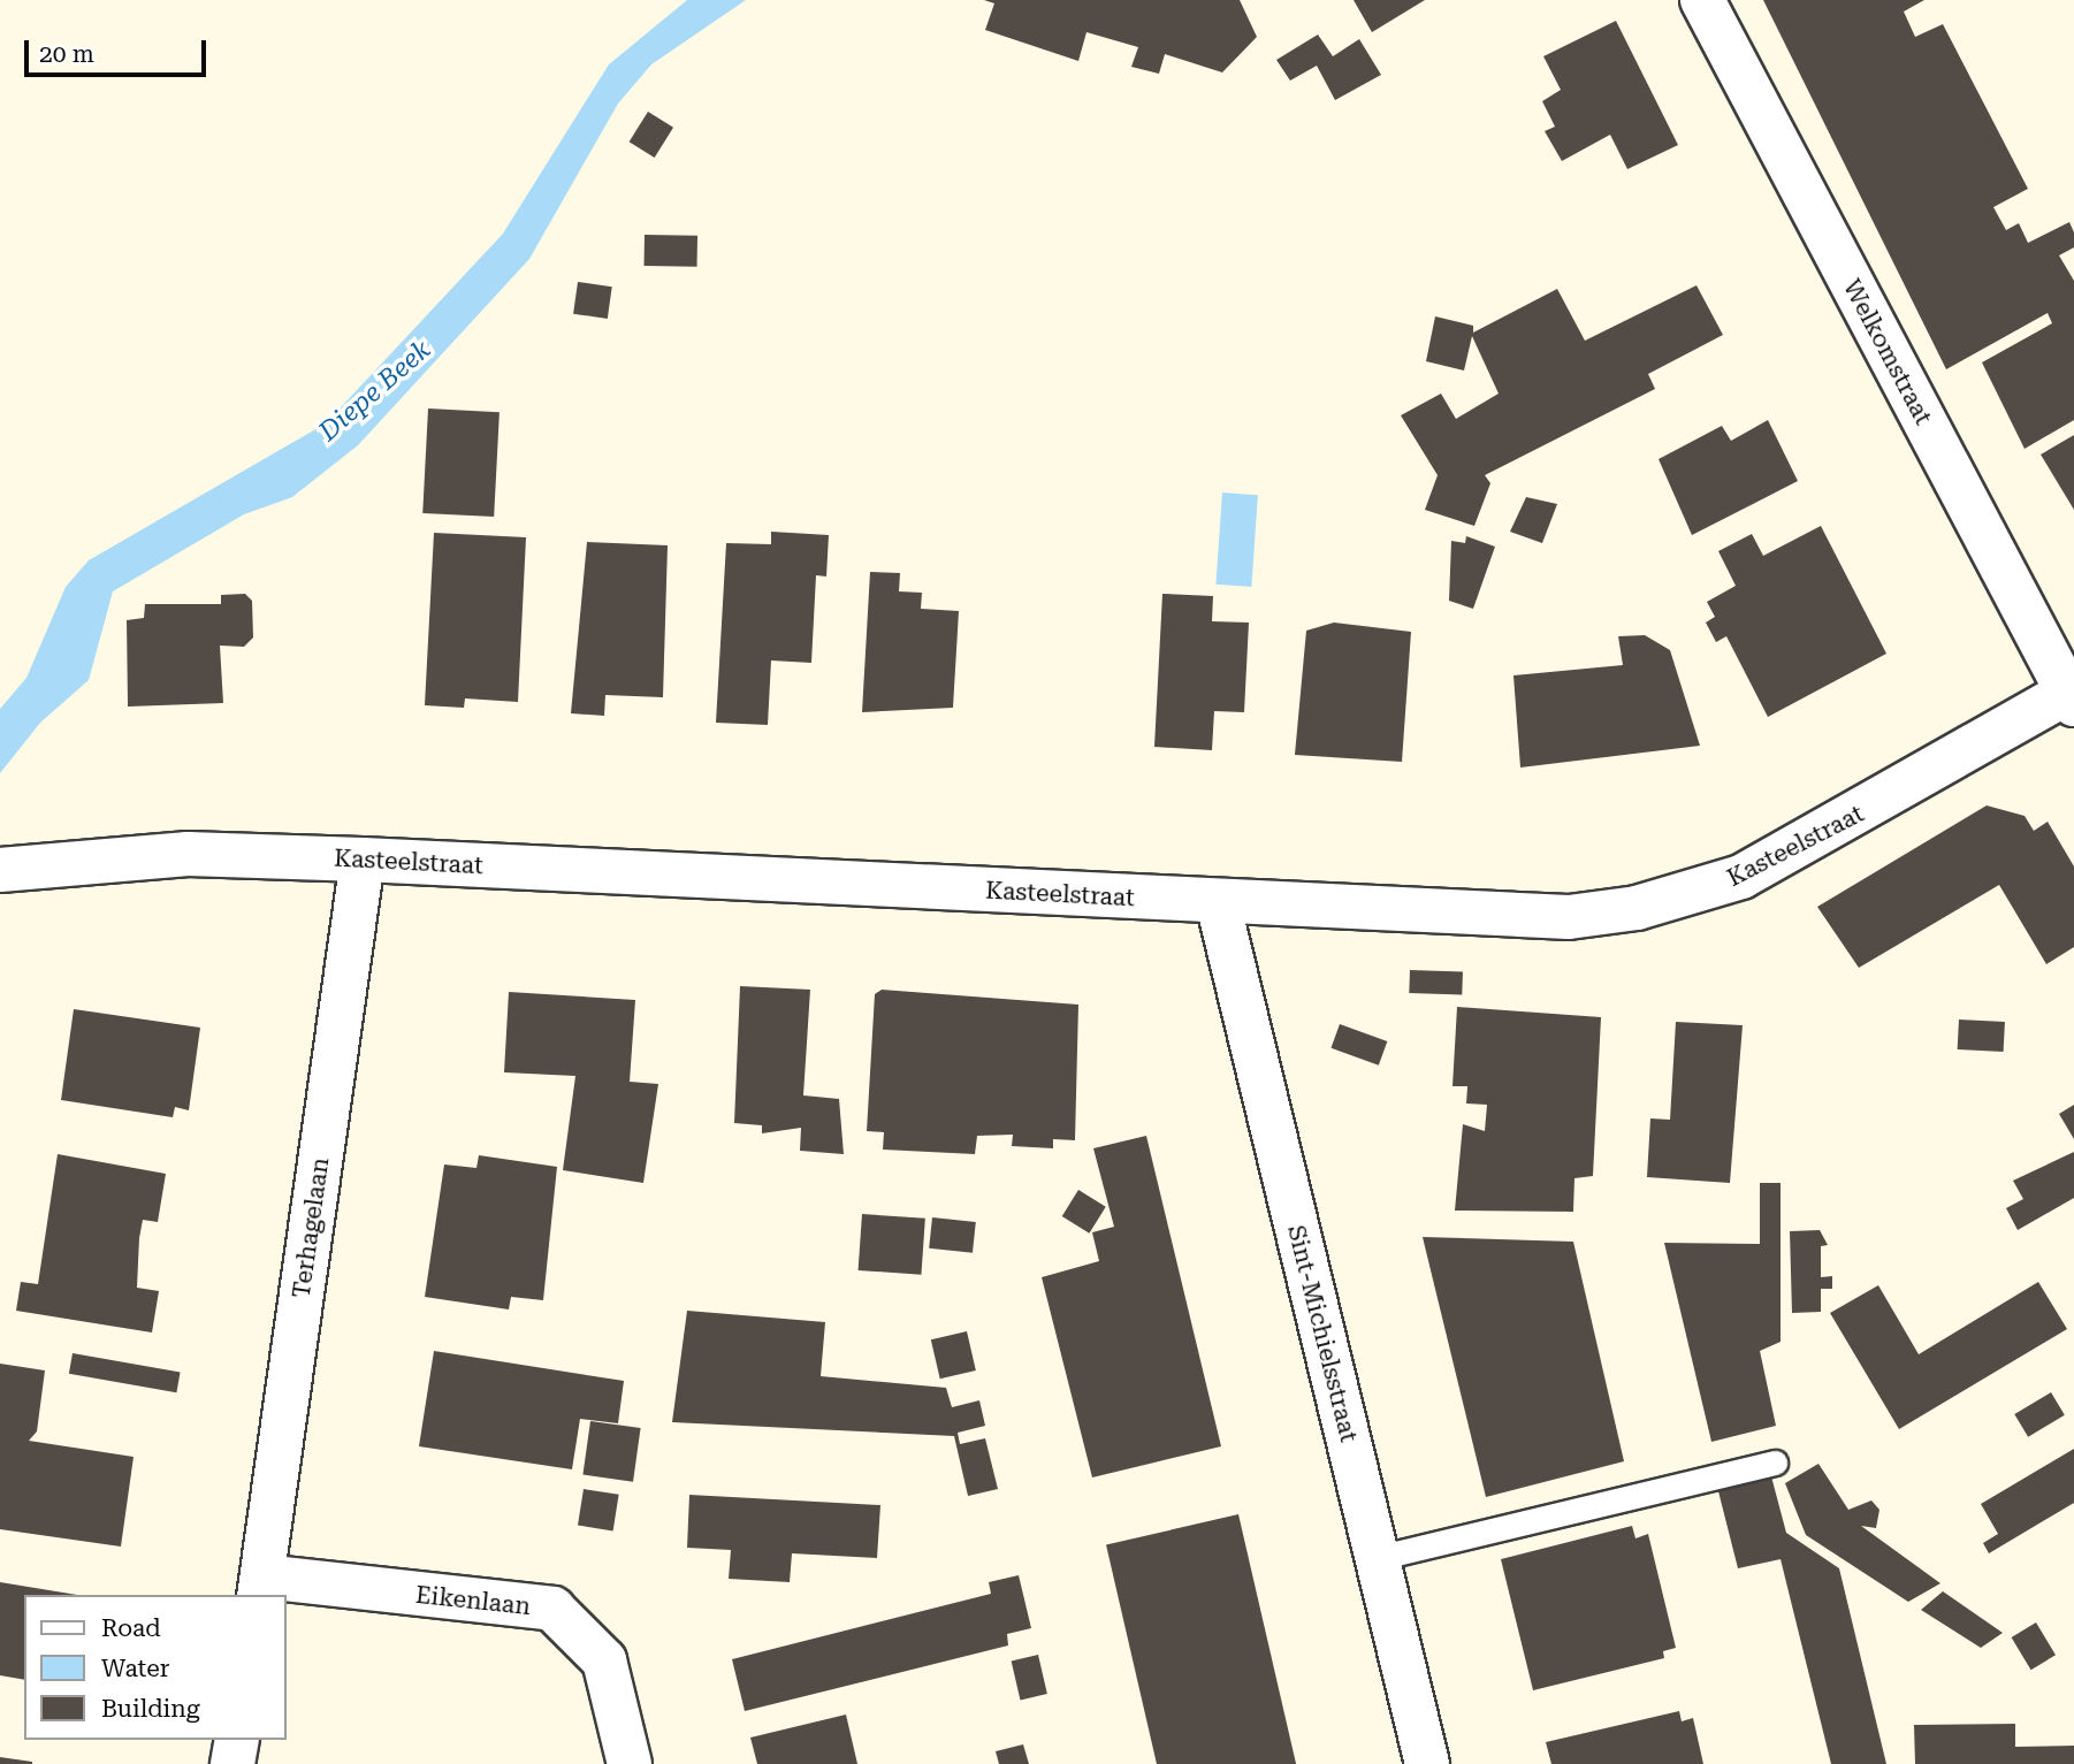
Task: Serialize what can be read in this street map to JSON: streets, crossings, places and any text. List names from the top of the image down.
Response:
{
  "streets": {
    "street": [
      "Welkomstraat",
      "Kasteelstraat",
      "Terhagelaan",
      "Sint-Michielsstraat",
      "Eikenlaan"
    ]
  },
  "crossings": [
    ["Welkomstraat", "Kasteelstraat"],
    ["Kasteelstraat", "Terhagelaan"],
    ["Kasteelstraat", "Sint-Michielsstraat"],
    ["Terhagelaan", "Eikenlaan"]
  ],
  "water": ["Diepe Beek"],
  "legend": ["Road", "Water", "Building"],
  "scale_bar": "20 m"
}
